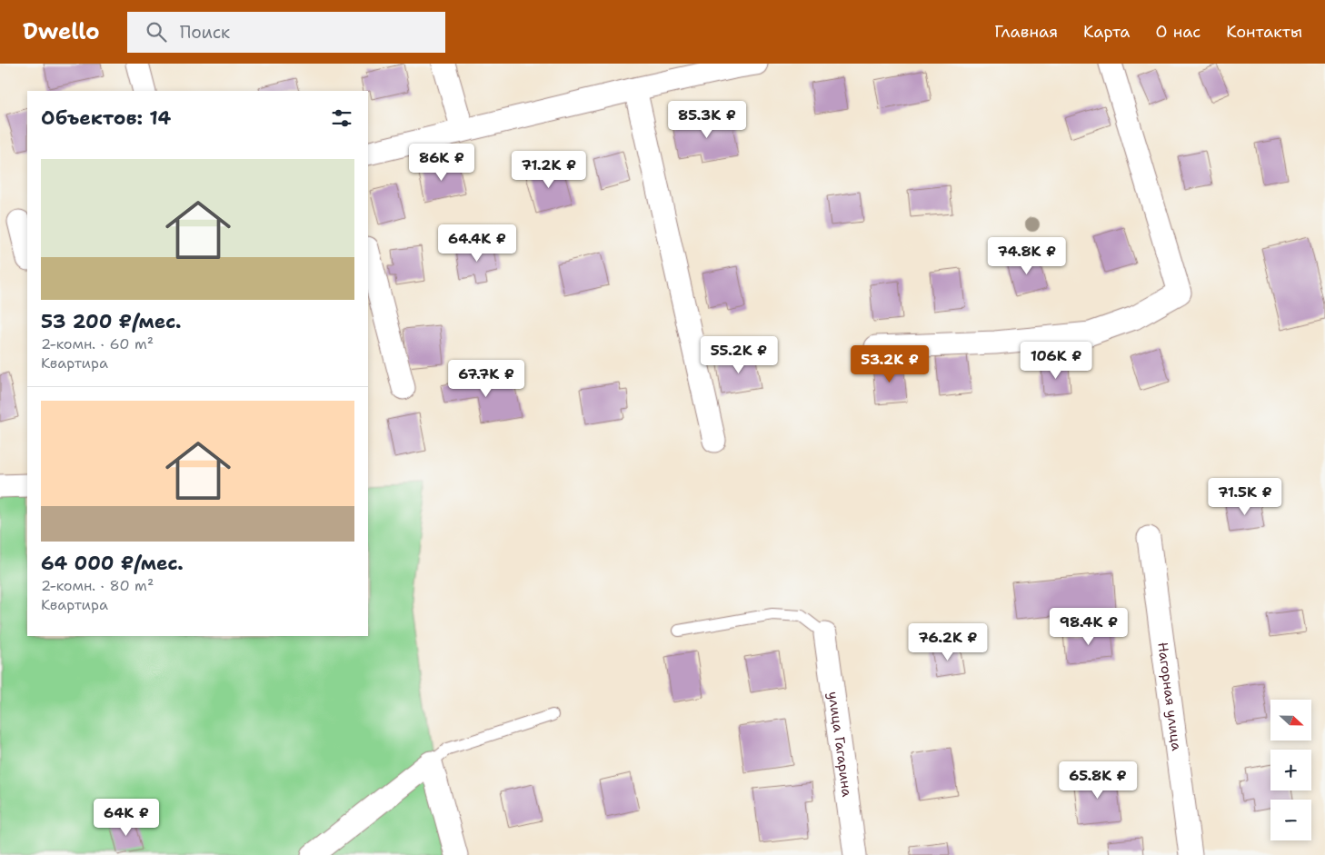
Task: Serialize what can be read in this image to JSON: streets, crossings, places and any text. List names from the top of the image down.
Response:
{
  "streets": {
    "street": ["Нагорная улица", "улица Гагарина"]
  },
  "north": "right",
  "page": {
    "header": "Dwello",
    "search": "Поиск",
    "nav": [
      "Главная",
      "Карта",
      "О нас",
      "Контакты"
    ],
    "heading": "Объектов: 14",
    "price": [
      "85.3K ₽",
      "86K ₽",
      "71.2K ₽",
      "64.4K ₽",
      "74.8K ₽",
      "55.2K ₽",
      "106K ₽",
      "53.2K ₽",
      "67.7K ₽",
      "71.5K ₽",
      "98.4K ₽",
      "76.2K ₽",
      "65.8K ₽",
      "64K ₽"
    ],
    "list": [
      {
        "name": "53 200 ₽/мес.",
        "note": "2-комн. · 60 m² · Квартира"
      },
      {
        "name": "64 000 ₽/мес.",
        "note": "2-комн. · 80 m² · Квартира"
      }
    ],
    "map_buttons": ["+", "−"]
  }
}
